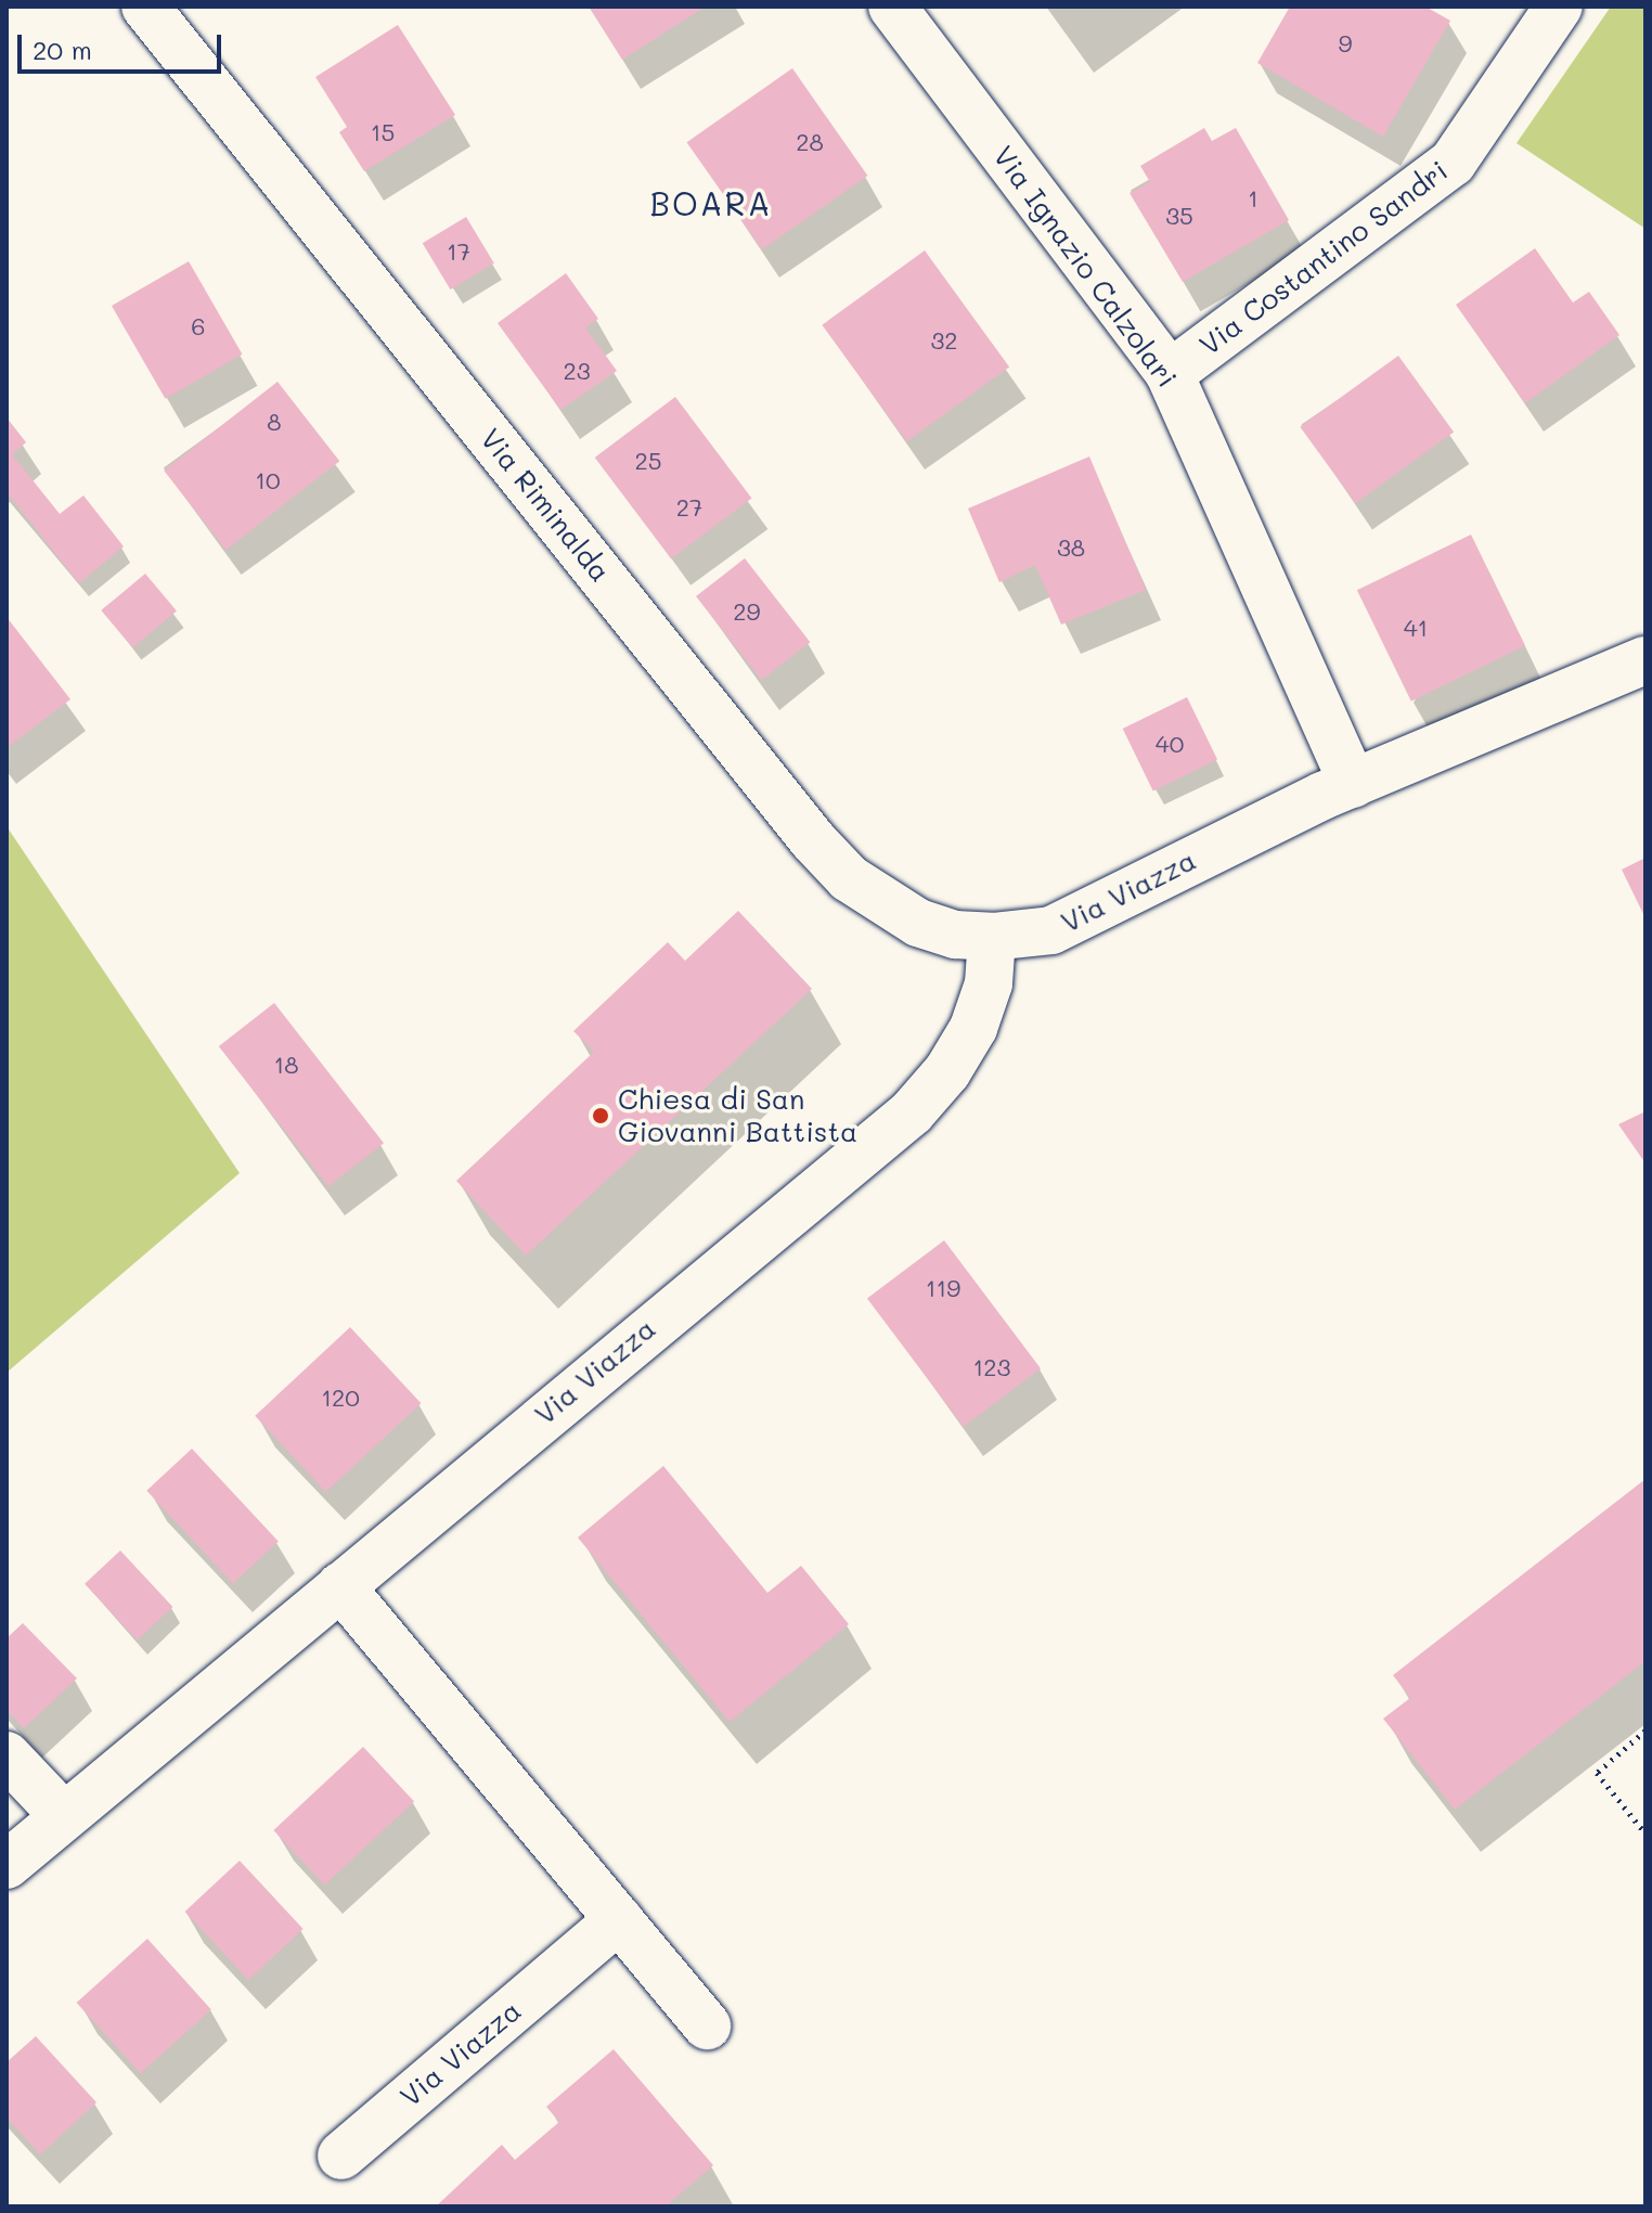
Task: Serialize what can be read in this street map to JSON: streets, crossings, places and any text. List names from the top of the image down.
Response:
{
  "streets": {
    "street": [
      "Via Costantino Sandri",
      "Via Ignazio Calzolari",
      "Via Riminalda",
      "Via Viazza"
    ]
  },
  "crossings": [
    ["Via Costantino Sandri", "Via Ignazio Calzolari"],
    ["Via Ignazio Calzolari", "Via Viazza"],
    ["Via Riminalda", "Via Viazza"]
  ],
  "districts": ["BOARA"],
  "places": ["Chiesa di San Giovanni Battista"],
  "house_numbers": [
    "9",
    "15",
    "28",
    "1",
    "35",
    "17",
    "6",
    "32",
    "23",
    "8",
    "25",
    "10",
    "27",
    "38",
    "29",
    "41",
    "40",
    "18",
    "119",
    "123",
    "120"
  ],
  "scale_bar": "20 m"
}
